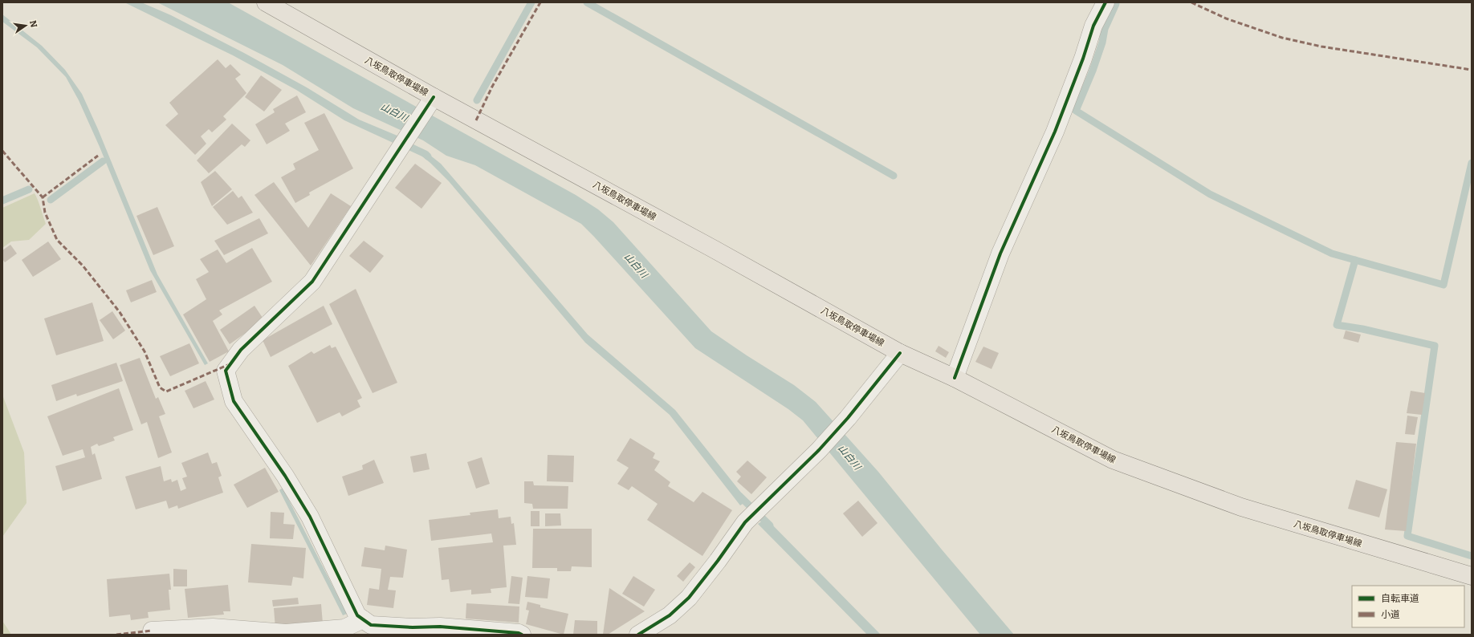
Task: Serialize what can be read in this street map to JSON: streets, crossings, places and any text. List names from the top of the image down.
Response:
{
  "streets": {
    "main road": ["八坂鳥取停車場線"]
  },
  "water": ["山白川"],
  "legend": ["自転車道", "小道"],
  "north": "right"
}
